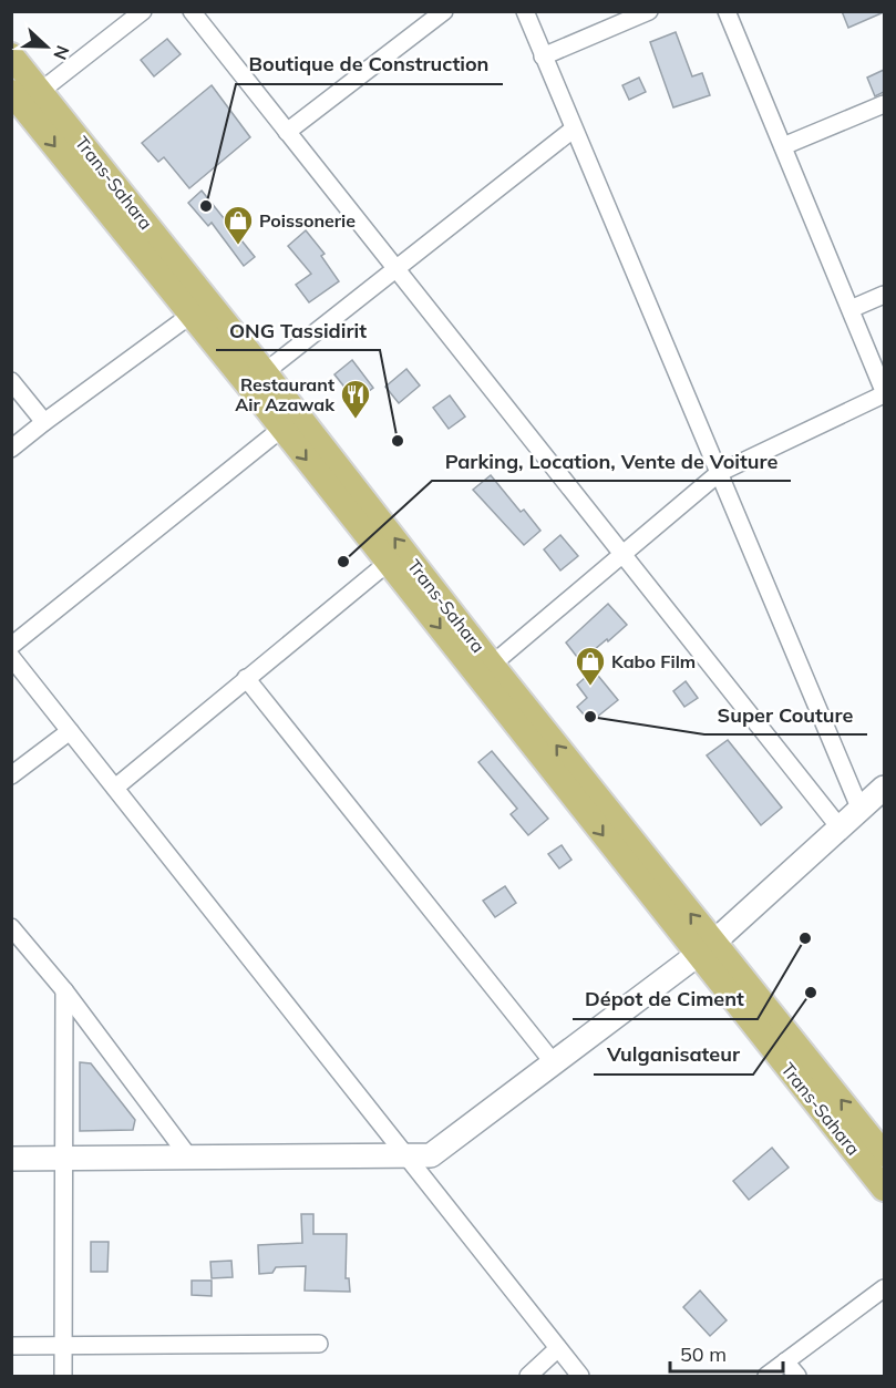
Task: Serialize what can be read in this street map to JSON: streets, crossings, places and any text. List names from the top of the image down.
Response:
{
  "streets": {
    "main road": ["Trans-Sahara"]
  },
  "places": {
    "other": [
      "Boutique de Construction",
      "ONG Tassidirit",
      "Parking, Location, Vente de Voiture",
      "Super Couture",
      "Dépot de Ciment",
      "Vulganisateur"
    ],
    "shop": ["Poissonerie", "Kabo Film"],
    "restaurant": ["Restaurant Air Azawak"]
  },
  "scale_bar": "50 m",
  "north": "right"
}
